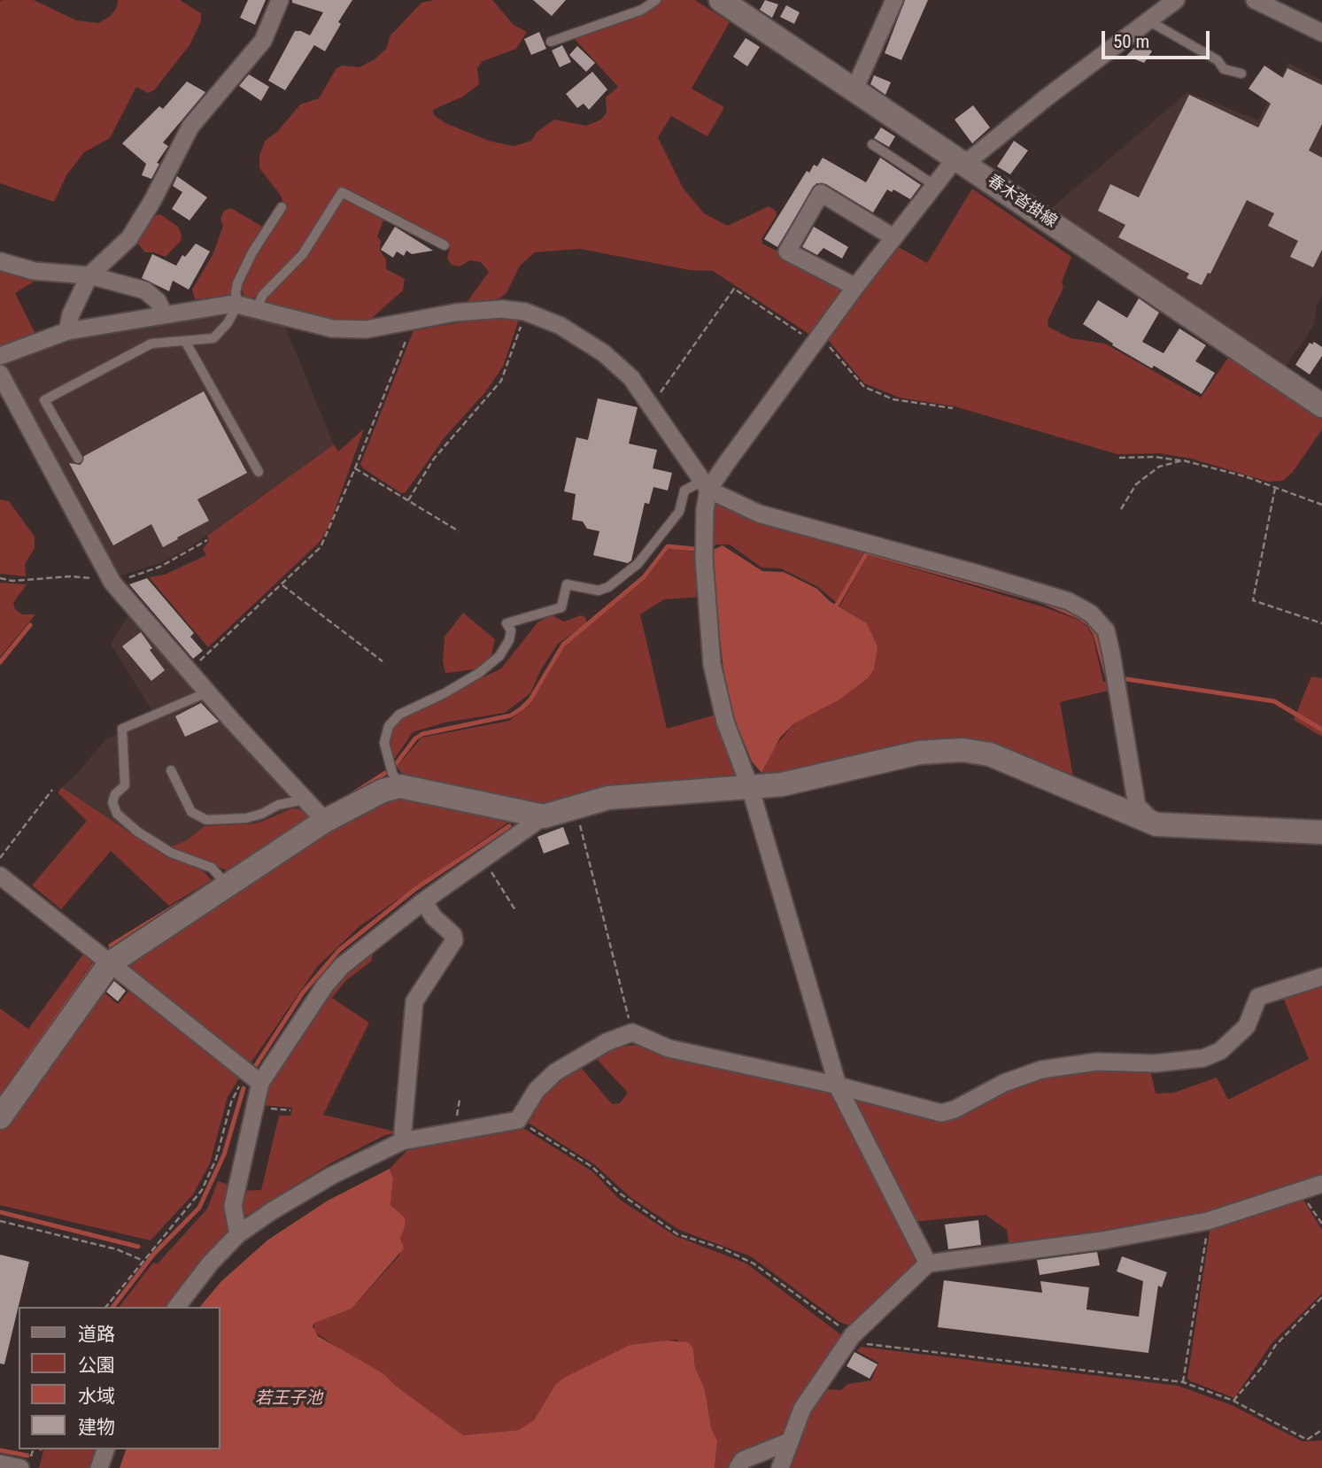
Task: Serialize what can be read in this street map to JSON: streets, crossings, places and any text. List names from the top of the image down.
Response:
{
  "streets": {
    "street": ["春木沓掛線"]
  },
  "water": ["若王子池"],
  "legend": [
    "道路",
    "公園",
    "水域",
    "建物"
  ],
  "scale_bar": "50 m"
}
